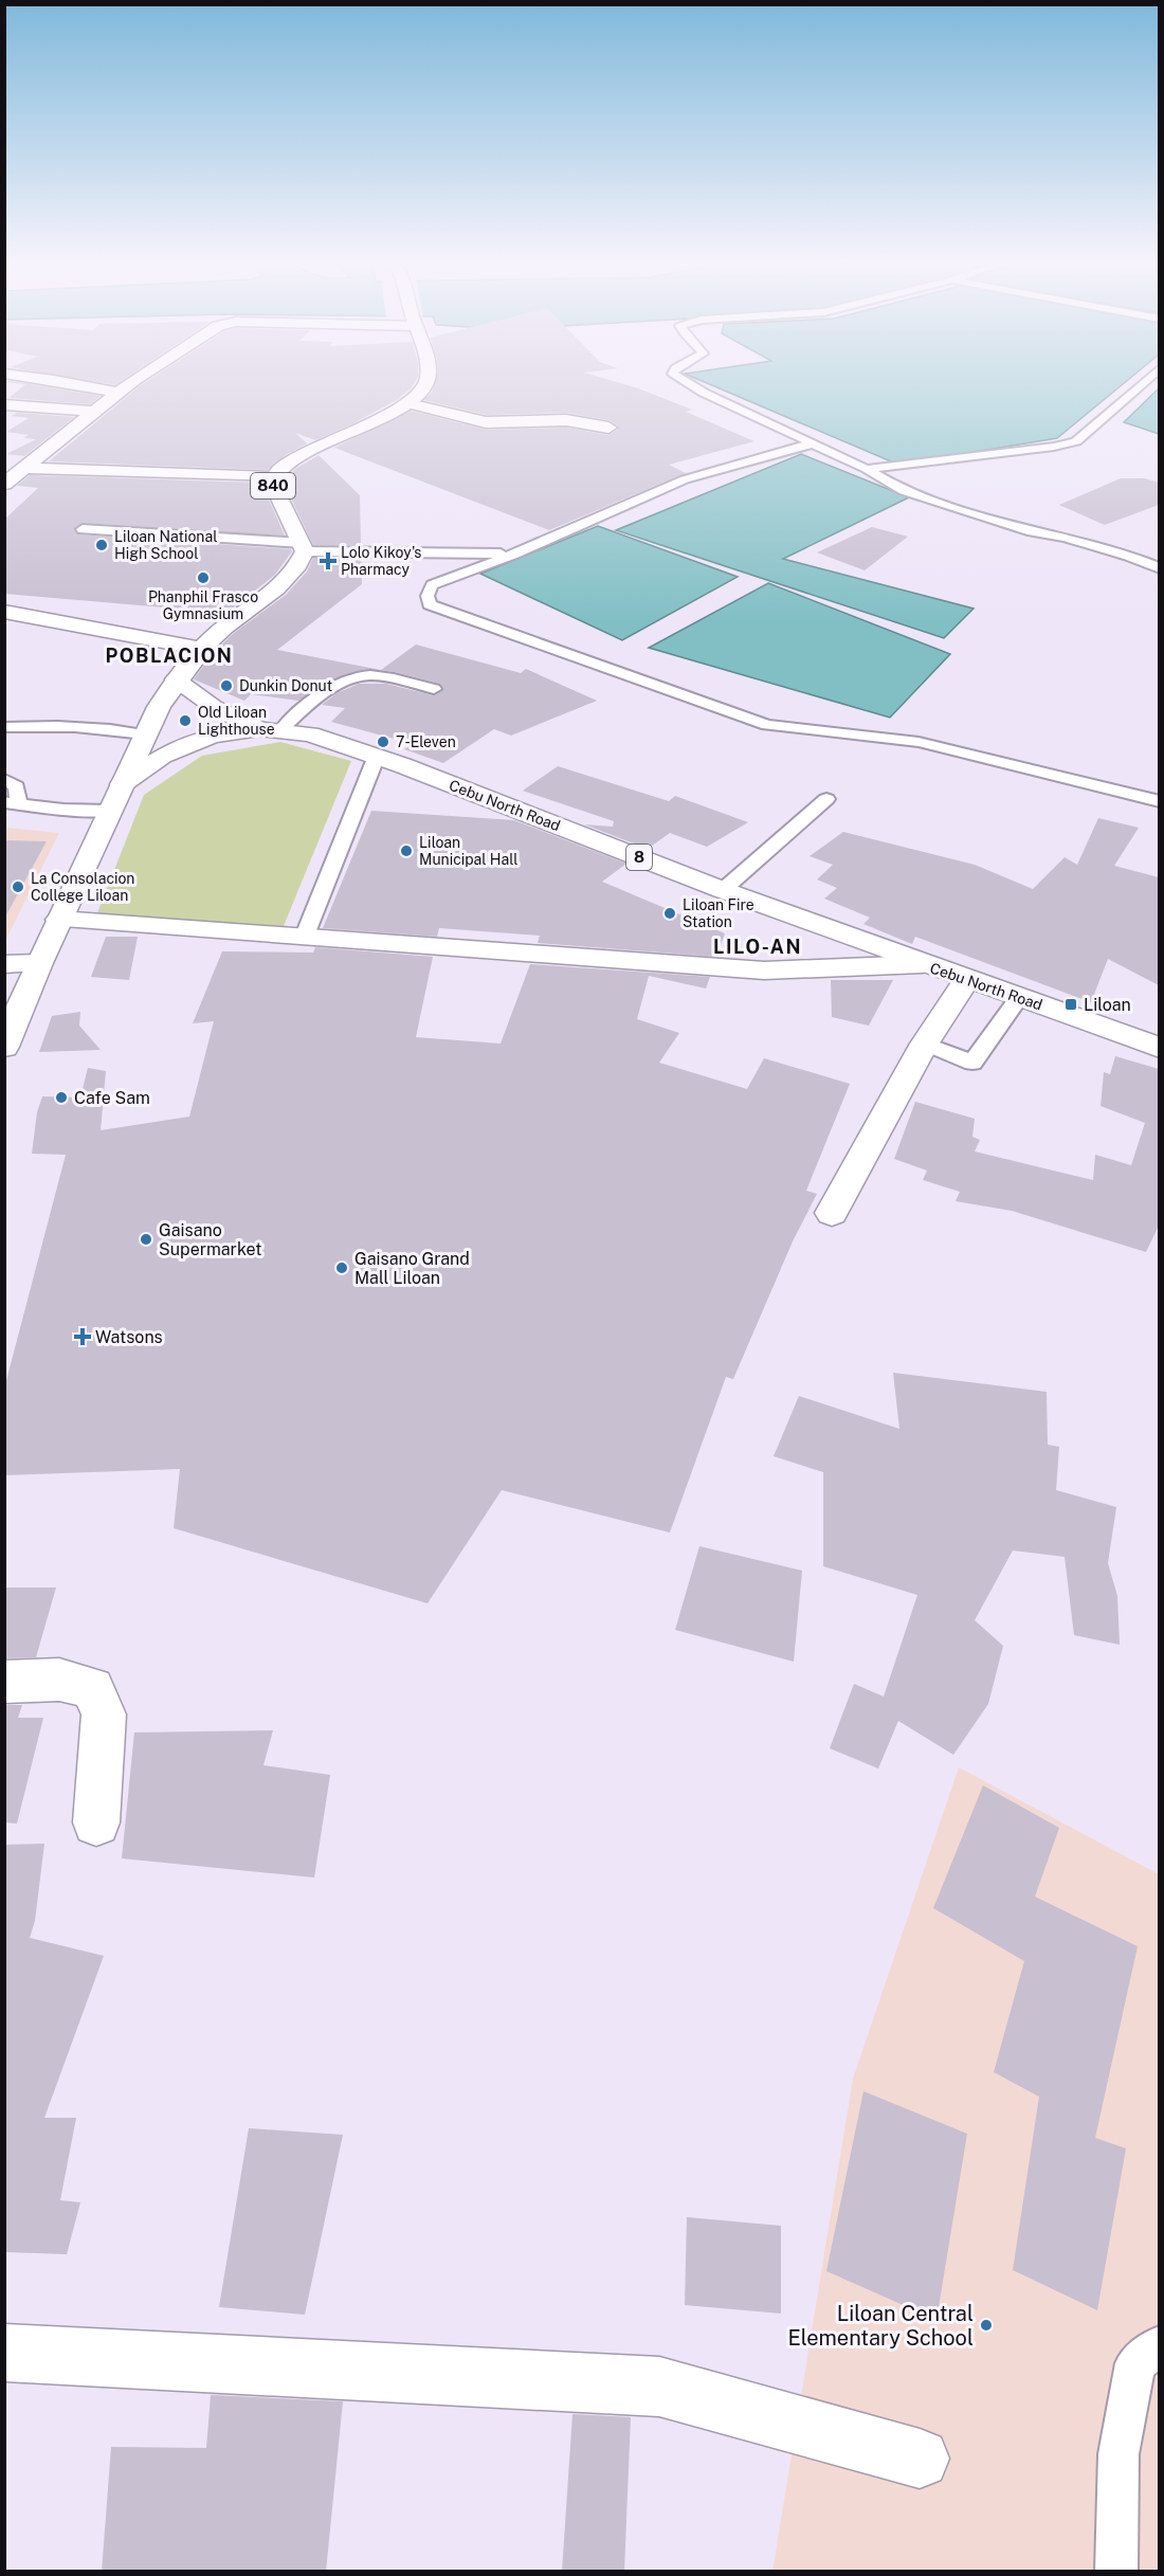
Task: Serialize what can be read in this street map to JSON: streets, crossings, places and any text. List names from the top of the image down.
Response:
{
  "streets": {
    "main road": ["840", "Cebu North Road", "8"]
  },
  "districts": ["POBLACION", "LILO-AN"],
  "places": {
    "other": [
      "Liloan National High School",
      "Phanphil Frasco Gymnasium",
      "Dunkin Donut",
      "Old Liloan Lighthouse",
      "7-Eleven",
      "Liloan Municipal Hall",
      "La Consolacion College Liloan",
      "Liloan Fire Station",
      "Cafe Sam",
      "Gaisano Supermarket",
      "Gaisano Grand Mall Liloan",
      "Liloan Central Elementary School"
    ],
    "health": ["Lolo Kikoy's Pharmacy", "Watsons"],
    "transit": ["Liloan"]
  }
}
